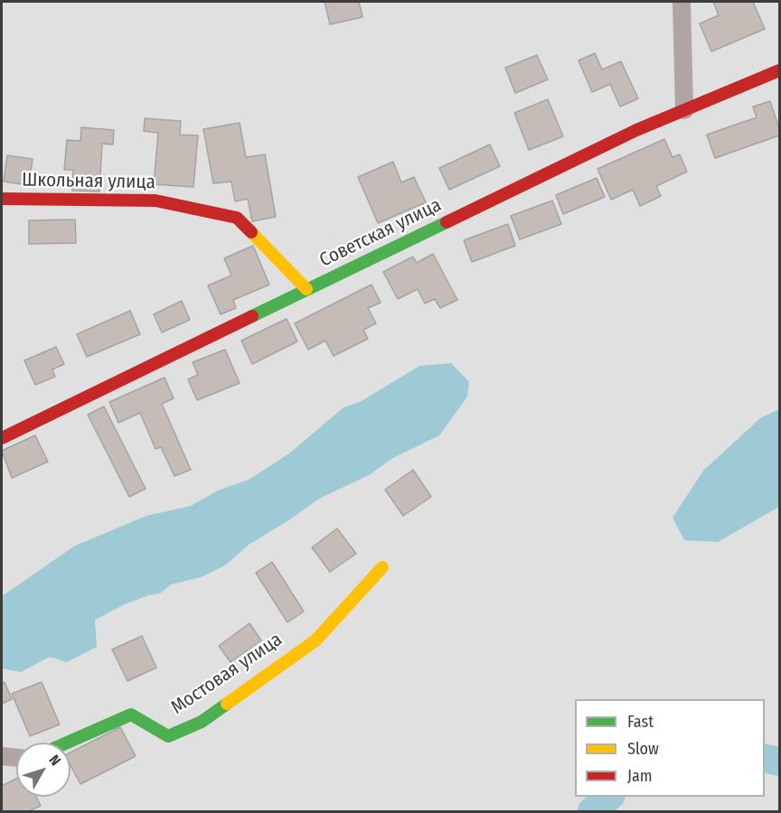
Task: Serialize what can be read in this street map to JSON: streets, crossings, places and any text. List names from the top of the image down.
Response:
{
  "streets": {
    "street": ["Школьная улица", "Советская улица", "Мостовая улица"]
  },
  "crossings": [
    ["Школьная улица", "Советская улица"]
  ],
  "legend": ["Fast", "Slow", "Jam"],
  "north": "top right"
}
